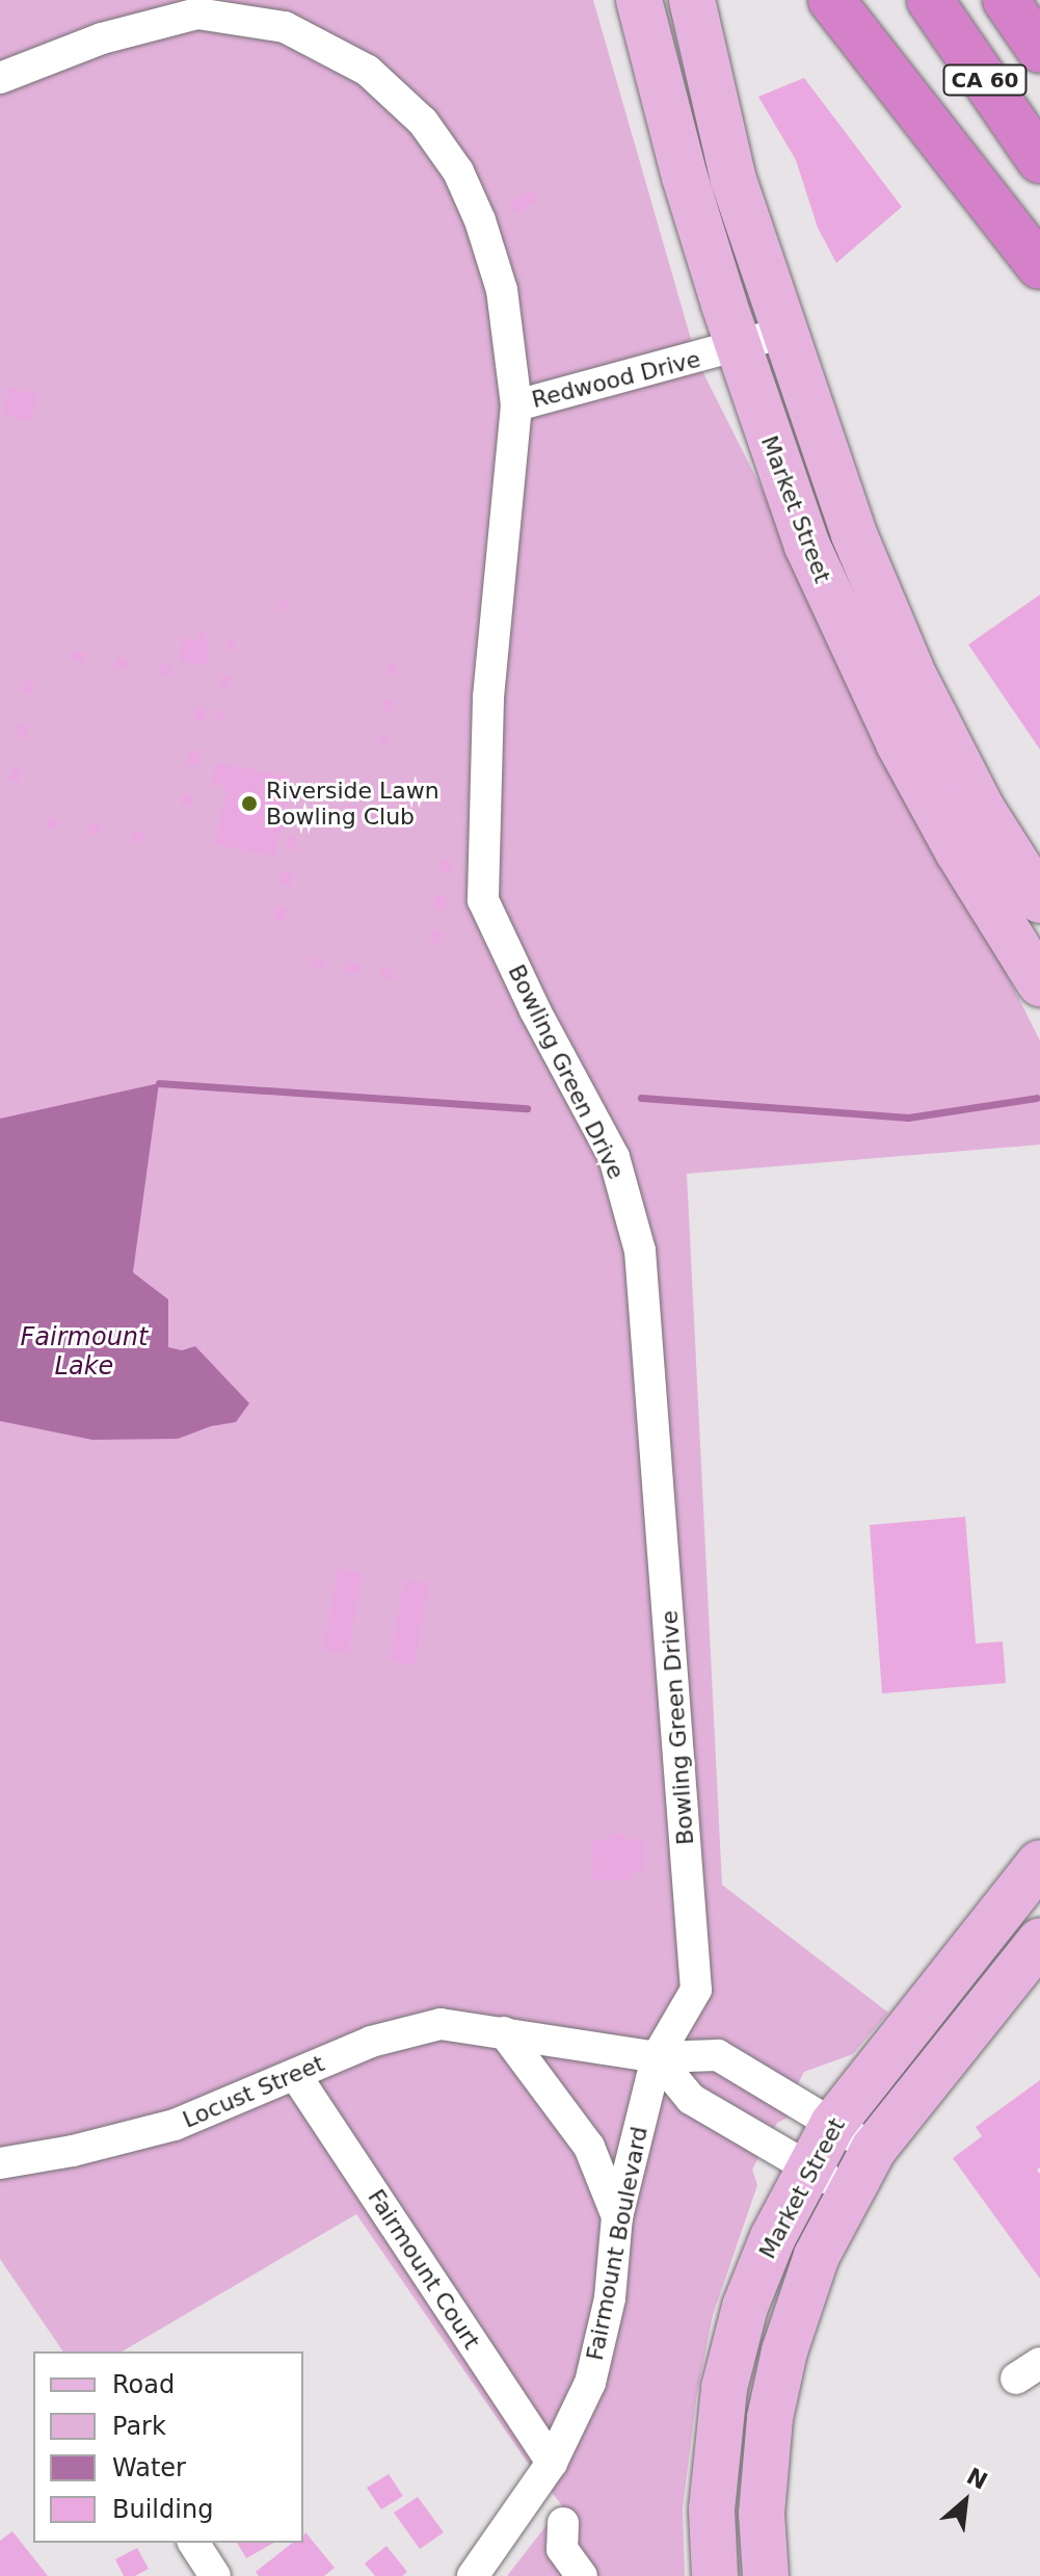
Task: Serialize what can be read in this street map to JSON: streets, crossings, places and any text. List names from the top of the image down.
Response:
{
  "streets": {
    "highway": ["CA 60"],
    "main road": ["Market Street"],
    "street": [
      "Redwood Drive",
      "Bowling Green Drive",
      "Locust Street",
      "Fairmount Boulevard",
      "Fairmount Court"
    ]
  },
  "crossings": [
    ["Redwood Drive", "Market Street"],
    ["Redwood Drive", "Bowling Green Drive"],
    ["Market Street", "Locust Street"],
    ["Bowling Green Drive", "Fairmount Boulevard"],
    ["Locust Street", "Fairmount Boulevard"],
    ["Locust Street", "Fairmount Court"],
    ["Fairmount Boulevard", "Fairmount Court"]
  ],
  "water": ["Fairmount Lake"],
  "places": ["Riverside Lawn Bowling Club"],
  "legend": [
    "Road",
    "Park",
    "Water",
    "Building"
  ],
  "north": "top right"
}
